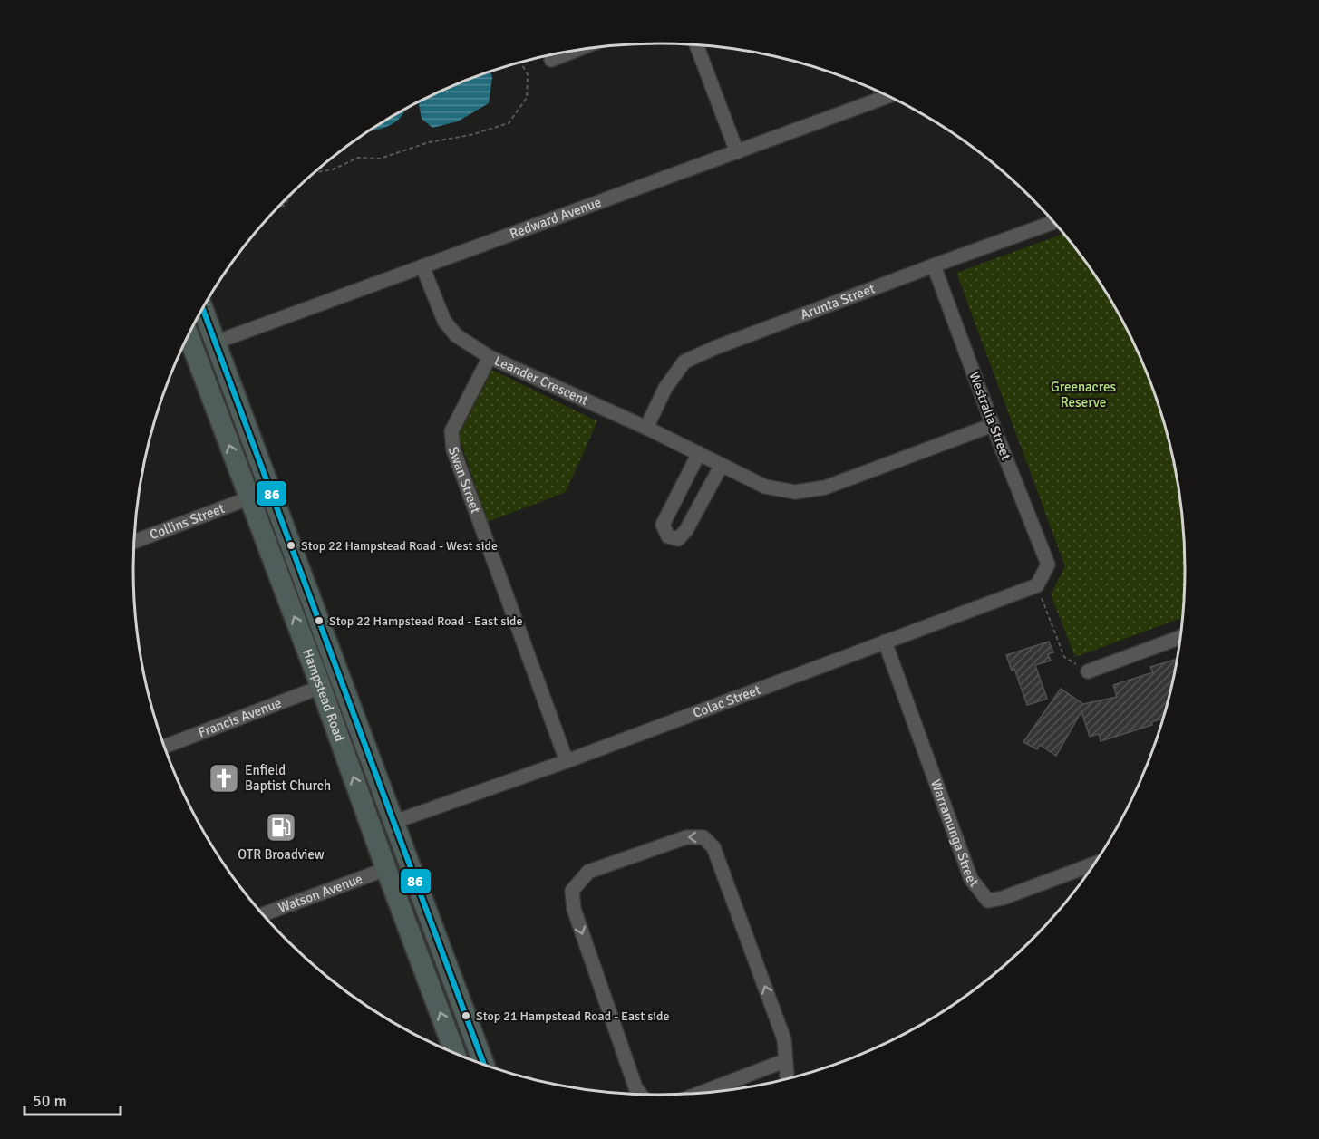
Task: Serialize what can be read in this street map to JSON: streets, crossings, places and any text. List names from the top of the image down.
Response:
{
  "streets": {
    "highway": ["Hampstead Road"],
    "street": [
      "Redward Avenue",
      "Arunta Street",
      "Leander Crescent",
      "Westralia Street",
      "Swan Street",
      "Collins Street",
      "Colac Street",
      "Francis Avenue",
      "Warramunga Street",
      "Watson Avenue"
    ]
  },
  "crossings": [
    ["Redward Avenue", "Leander Crescent"],
    ["Redward Avenue", "Hampstead Road"],
    ["Arunta Street", "Leander Crescent"],
    ["Arunta Street", "Westralia Street"],
    ["Leander Crescent", "Westralia Street"],
    ["Leander Crescent", "Swan Street"],
    ["Westralia Street", "Colac Street"],
    ["Swan Street", "Colac Street"],
    ["Collins Street", "Hampstead Road"],
    ["Hampstead Road", "Colac Street"],
    ["Hampstead Road", "Francis Avenue"],
    ["Hampstead Road", "Watson Avenue"],
    ["Colac Street", "Warramunga Street"]
  ],
  "parks": ["Greenacres Reserve"],
  "places": {
    "other": ["Stop 22 Hampstead Road - West side", "Stop 22 Hampstead Road - East side", "Stop 21 Hampstead Road - East side"],
    "church": ["Enfield Baptist Church"],
    "fuel station": ["OTR Broadview"]
  },
  "lines": ["transit line 86"],
  "scale_bar": "50 m"
}
